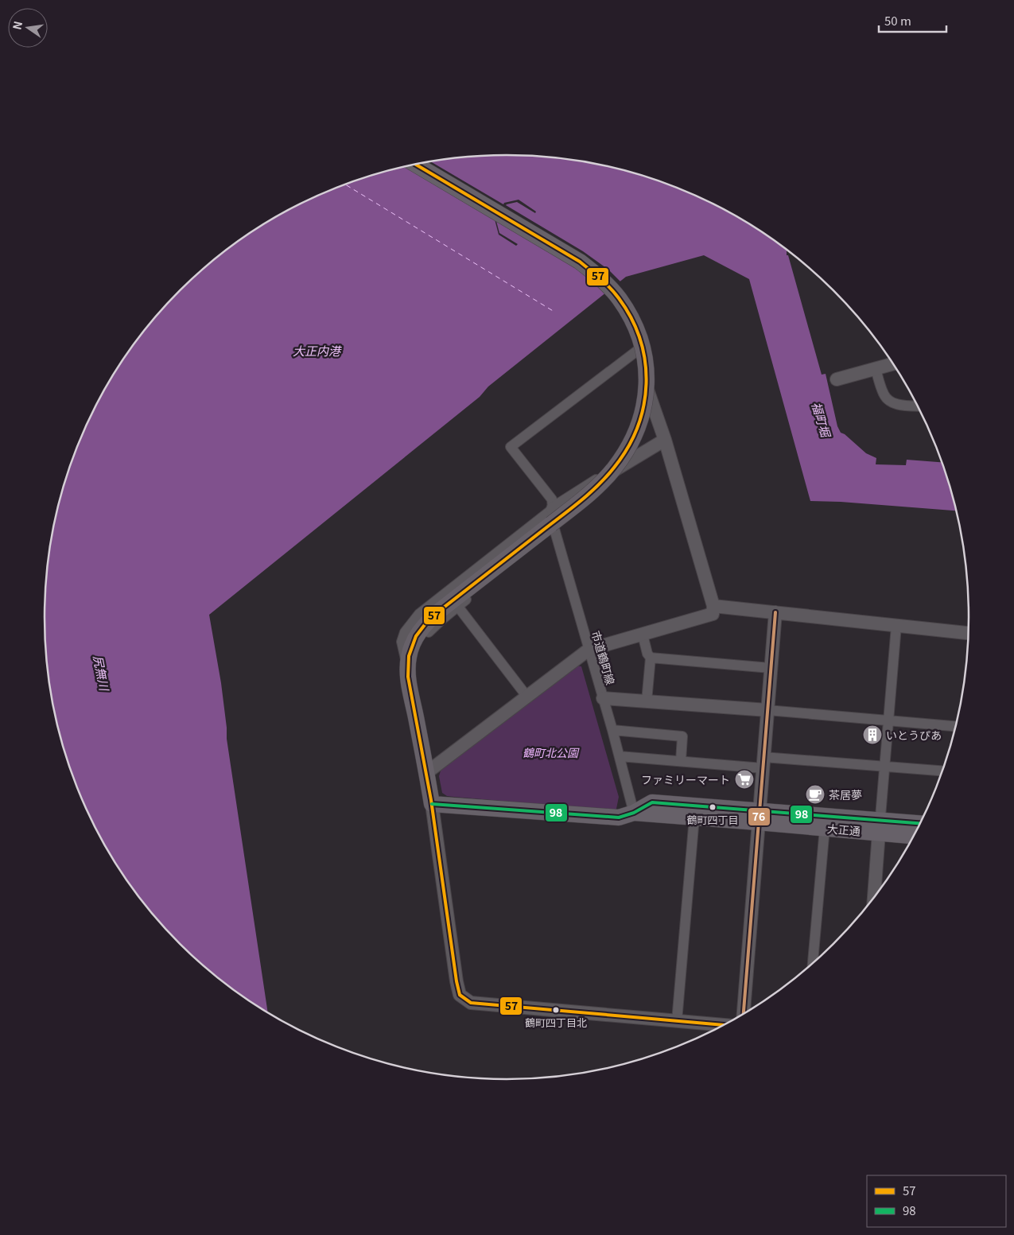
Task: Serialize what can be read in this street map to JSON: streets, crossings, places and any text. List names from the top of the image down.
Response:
{
  "streets": {
    "main road": ["大正通"],
    "street": ["市道鶴町線"]
  },
  "crossings": [
    ["市道鶴町線", "大正通"]
  ],
  "water": ["大正内港", "福町堀", "尻無川"],
  "parks": ["鶴町北公園"],
  "places": {
    "building": ["いとうぴあ"],
    "supermarket": ["ファミリーマート"],
    "cafe": ["茶居夢"],
    "other": ["鶴町四丁目", "鶴町四丁目北"]
  },
  "lines": ["transit line 57", "transit line 76", "transit line 98"],
  "legend": ["57", "98"],
  "scale_bar": "50 m",
  "north": "left"
}
